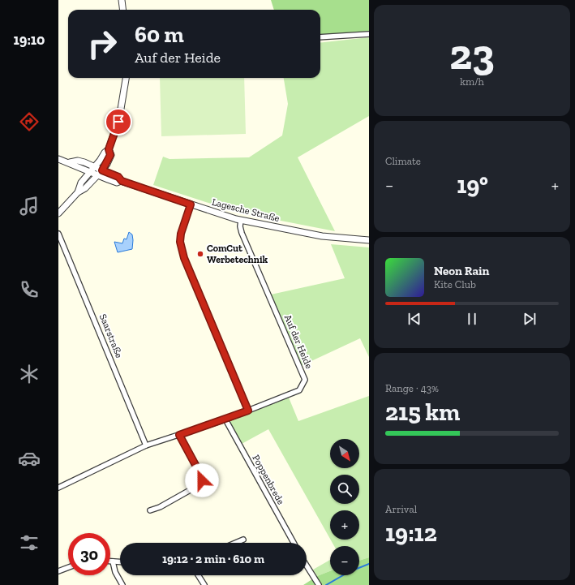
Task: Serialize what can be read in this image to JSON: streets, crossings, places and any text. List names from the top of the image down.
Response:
{
  "streets": {
    "street": [
      "Lagesche Straße",
      "Saarstraße",
      "Auf der Heide",
      "Poppenbrede"
    ]
  },
  "crossings": [
    ["Lagesche Straße", "Auf der Heide"],
    ["Saarstraße", "Auf der Heide"],
    ["Auf der Heide", "Poppenbrede"]
  ],
  "places": ["ComCut Werbetechnik"],
  "north": "bottom right",
  "page": {
    "tabs": "19:10",
    "tile": [
      ["23", "km/h"],
      "Climate",
      ["Range · 43%", "215 km"],
      ["Arrival", "19:12"]
    ],
    "turn": ["60 m", "Auf der Heide"],
    "heat": ["−", "19°", "+"],
    "song": ["Neon Rain", "Kite Club"],
    "map_buttons": ["+", "−"],
    "limit": "30",
    "trip": "19:12 · 2 min · 610 m"
  }
}
